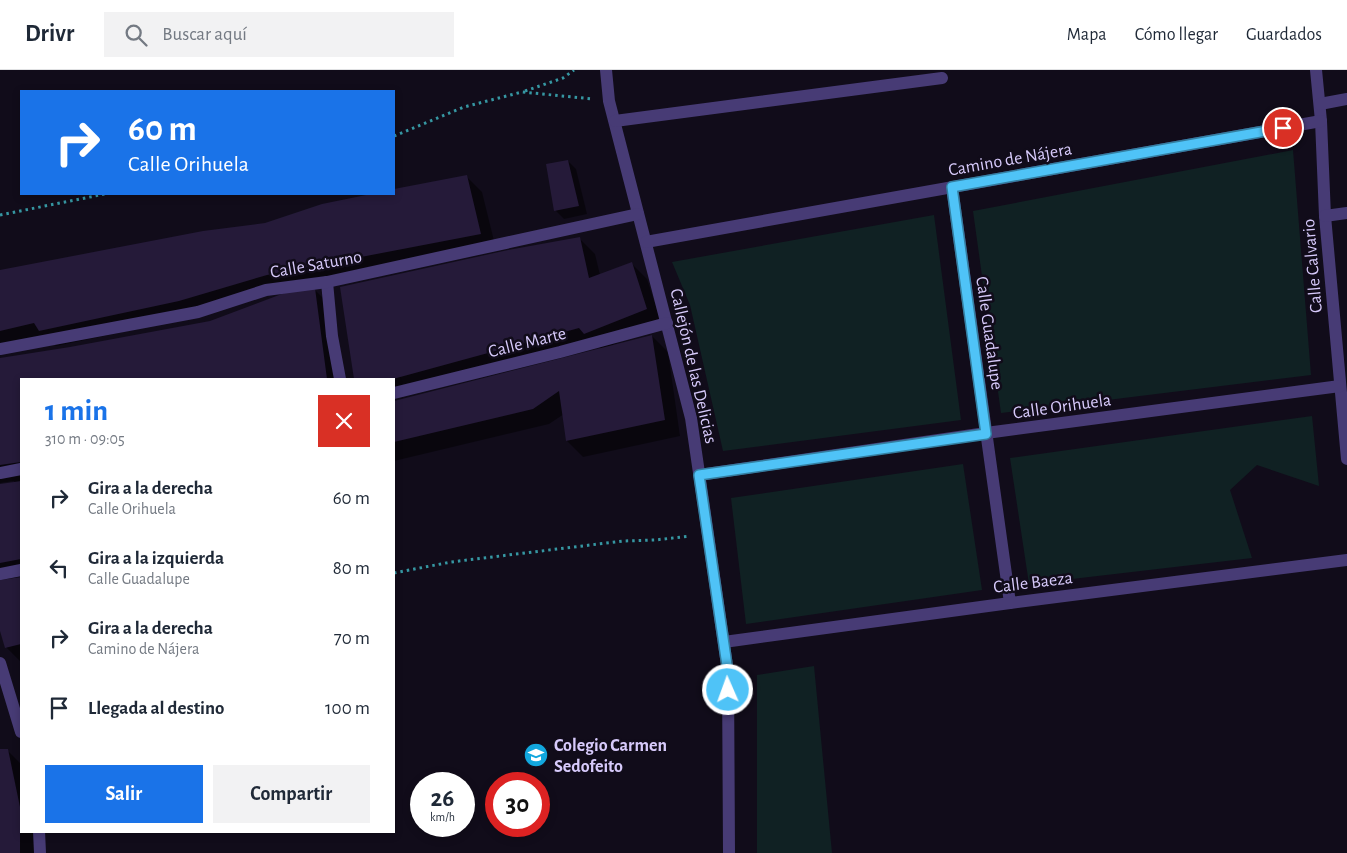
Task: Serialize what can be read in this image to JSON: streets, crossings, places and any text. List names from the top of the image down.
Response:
{
  "streets": {
    "street": [
      "Camino de Nájera",
      "Calle Saturno",
      "Calle Calvario",
      "Calle Guadalupe",
      "Calle Marte",
      "Callejón de las Delicias",
      "Calle Orihuela",
      "Calle Baeza"
    ]
  },
  "crossings": [
    ["Camino de Nájera", "Calle Calvario"],
    ["Camino de Nájera", "Calle Guadalupe"],
    ["Camino de Nájera", "Callejón de las Delicias"],
    ["Calle Saturno", "Callejón de las Delicias"],
    ["Calle Calvario", "Calle Orihuela"],
    ["Calle Guadalupe", "Calle Orihuela"],
    ["Calle Guadalupe", "Calle Baeza"],
    ["Calle Marte", "Callejón de las Delicias"],
    ["Callejón de las Delicias", "Calle Orihuela"],
    ["Callejón de las Delicias", "Calle Baeza"]
  ],
  "places": {
    "school or university": ["Colegio Carmen Sedofeito"]
  },
  "page": {
    "header": "Drivr",
    "search": "Buscar aquí",
    "nav": ["Mapa", "Cómo llegar", "Guardados"],
    "turn": ["60 m", "Calle Orihuela"],
    "heading": ["1 min", "310 m · 09:05"],
    "list": [
      {
        "name": "Gira a la derecha",
        "note": "Calle Orihuela",
        "value": "60 m"
      },
      {
        "name": "Gira a la izquierda",
        "note": "Calle Guadalupe",
        "value": "80 m"
      },
      {
        "name": "Gira a la derecha",
        "note": "Camino de Nájera",
        "value": "70 m"
      },
      {
        "name": "Llegada al destino",
        "value": "100 m"
      }
    ],
    "buttons": ["Salir", "Compartir"],
    "speed": "26 km/h",
    "limit": "30"
  }
}
